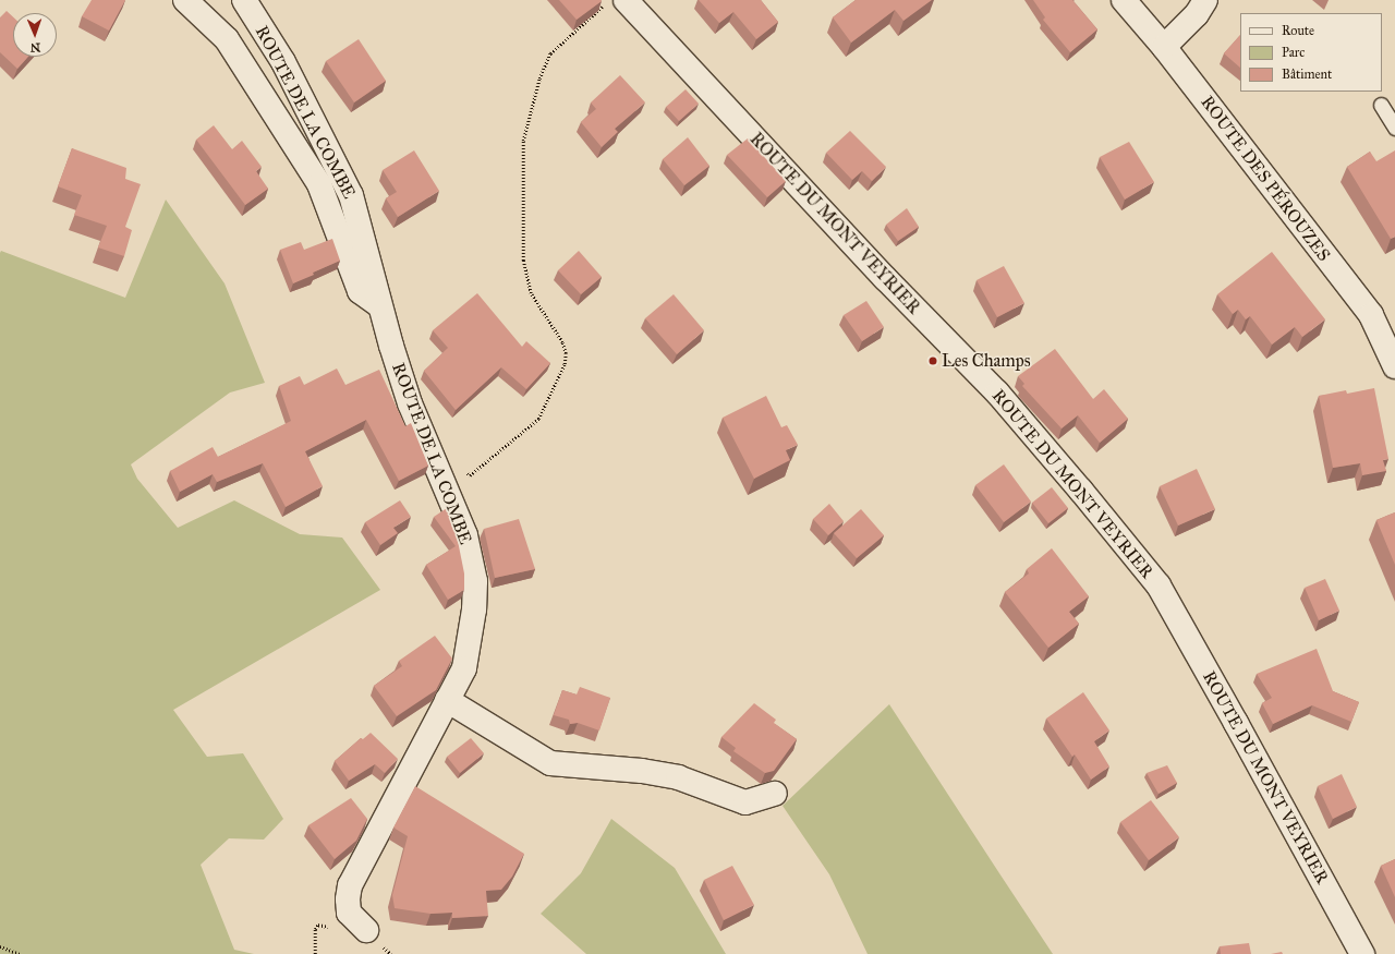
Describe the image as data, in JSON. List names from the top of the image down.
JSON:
{
  "streets": {
    "street": ["ROUTE DE LA COMBE", "ROUTE DES PÉROUZES", "ROUTE DU MONT VEYRIER"]
  },
  "places": ["Les Champs"],
  "legend": ["Route", "Parc", "Bâtiment"],
  "north": "bottom"
}
